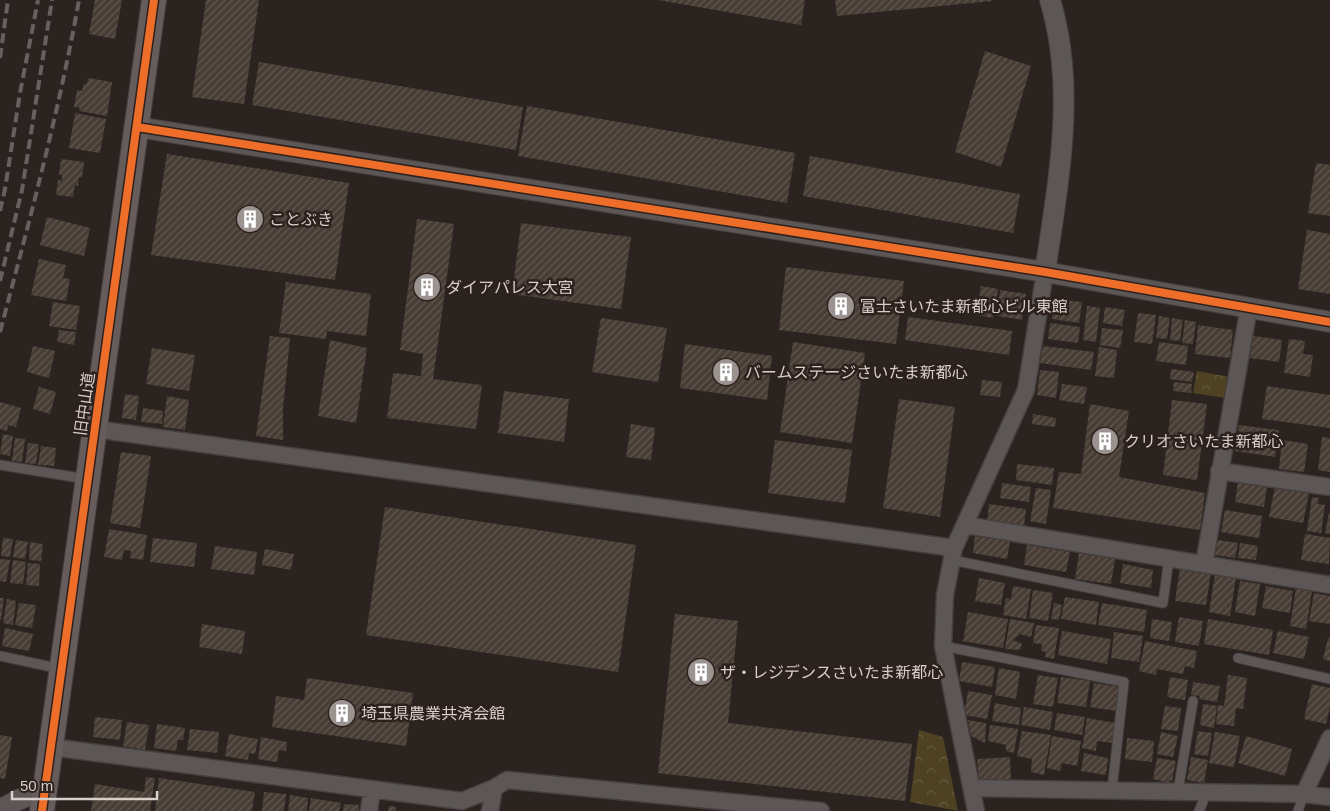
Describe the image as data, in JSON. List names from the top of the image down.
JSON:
{
  "streets": {
    "main road": ["旧中山道"]
  },
  "places": {
    "building": [
      "ことぶき",
      "ダイアパレス大宮",
      "富士さいたま新都心ビル東館",
      "バームステージさいたま新都心",
      "クリオさいたま新都心",
      "ザ・レジデンスさいたま新都心",
      "埼玉県農業共済会館"
    ]
  },
  "scale_bar": "50 m"
}
